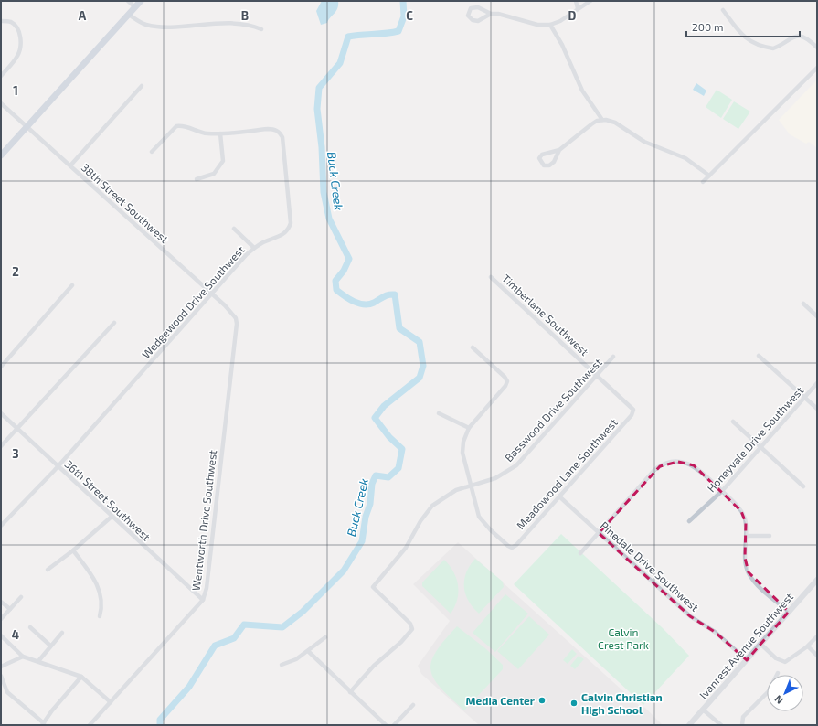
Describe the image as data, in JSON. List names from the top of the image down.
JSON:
{
  "streets": {
    "street": [
      "38th Street Southwest",
      "Wedgewood Drive Southwest",
      "Timberlane Southwest",
      "Basswood Drive Southwest",
      "Honeyvale Drive Southwest",
      "Meadowood Lane Southwest",
      "36th Street Southwest",
      "Wentworth Drive Southwest",
      "Pinedale Drive Southwest",
      "Ivanrest Avenue Southwest"
    ]
  },
  "crossings": [
    ["38th Street Southwest", "Wedgewood Drive Southwest"],
    ["38th Street Southwest", "Wentworth Drive Southwest"],
    ["Wedgewood Drive Southwest", "36th Street Southwest"],
    ["Timberlane Southwest", "Basswood Drive Southwest"],
    ["Timberlane Southwest", "Meadowood Lane Southwest"],
    ["Basswood Drive Southwest", "Meadowood Lane Southwest"],
    ["Meadowood Lane Southwest", "Pinedale Drive Southwest"],
    ["36th Street Southwest", "Wentworth Drive Southwest"],
    ["Pinedale Drive Southwest", "Ivanrest Avenue Southwest"]
  ],
  "water": ["Buck Creek"],
  "parks": ["Calvin Crest Park"],
  "places": ["Media Center", "Calvin Christian High School"],
  "scale_bar": "200 m",
  "north": "bottom left",
  "grid": {
    "columns": [
      "A",
      "B",
      "C",
      "D"
    ],
    "rows": [
      "1",
      "2",
      "3",
      "4"
    ]
  }
}
